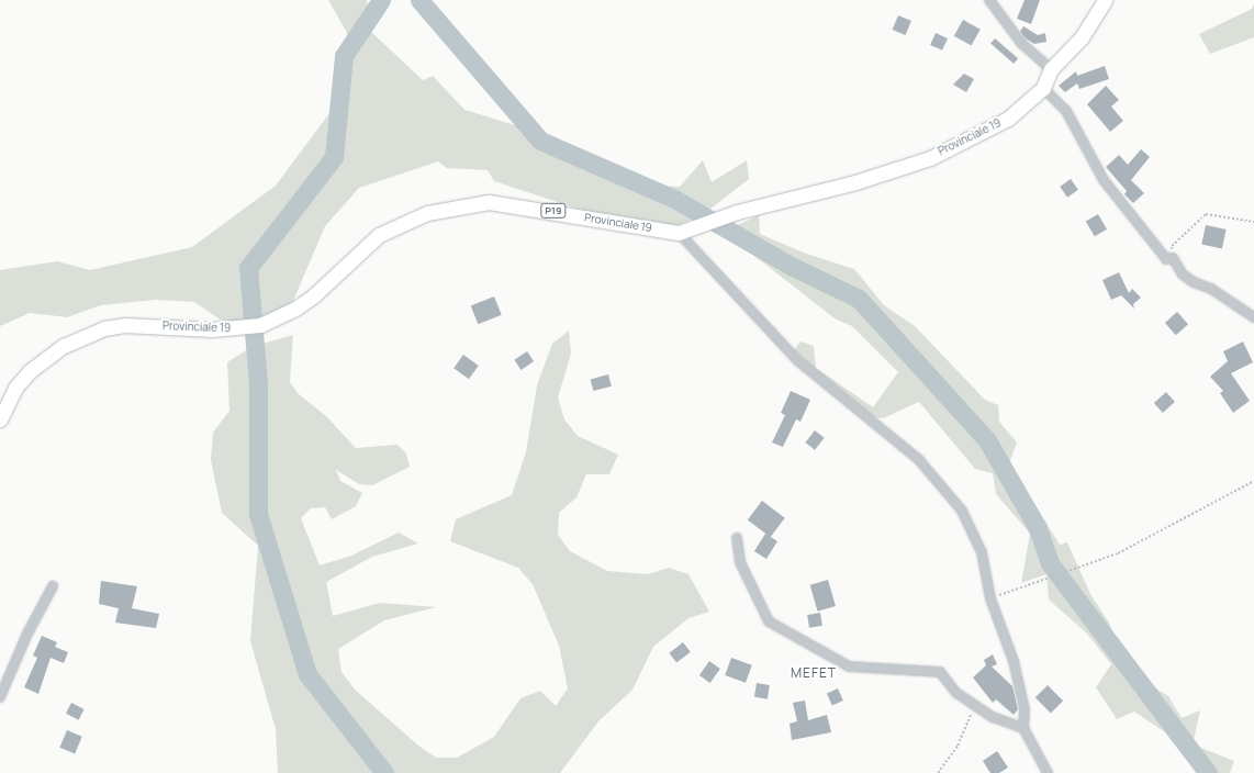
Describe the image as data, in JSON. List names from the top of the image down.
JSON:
{
  "streets": {
    "main road": ["Provinciale 19", "P19"]
  },
  "districts": ["MEFET"]
}
